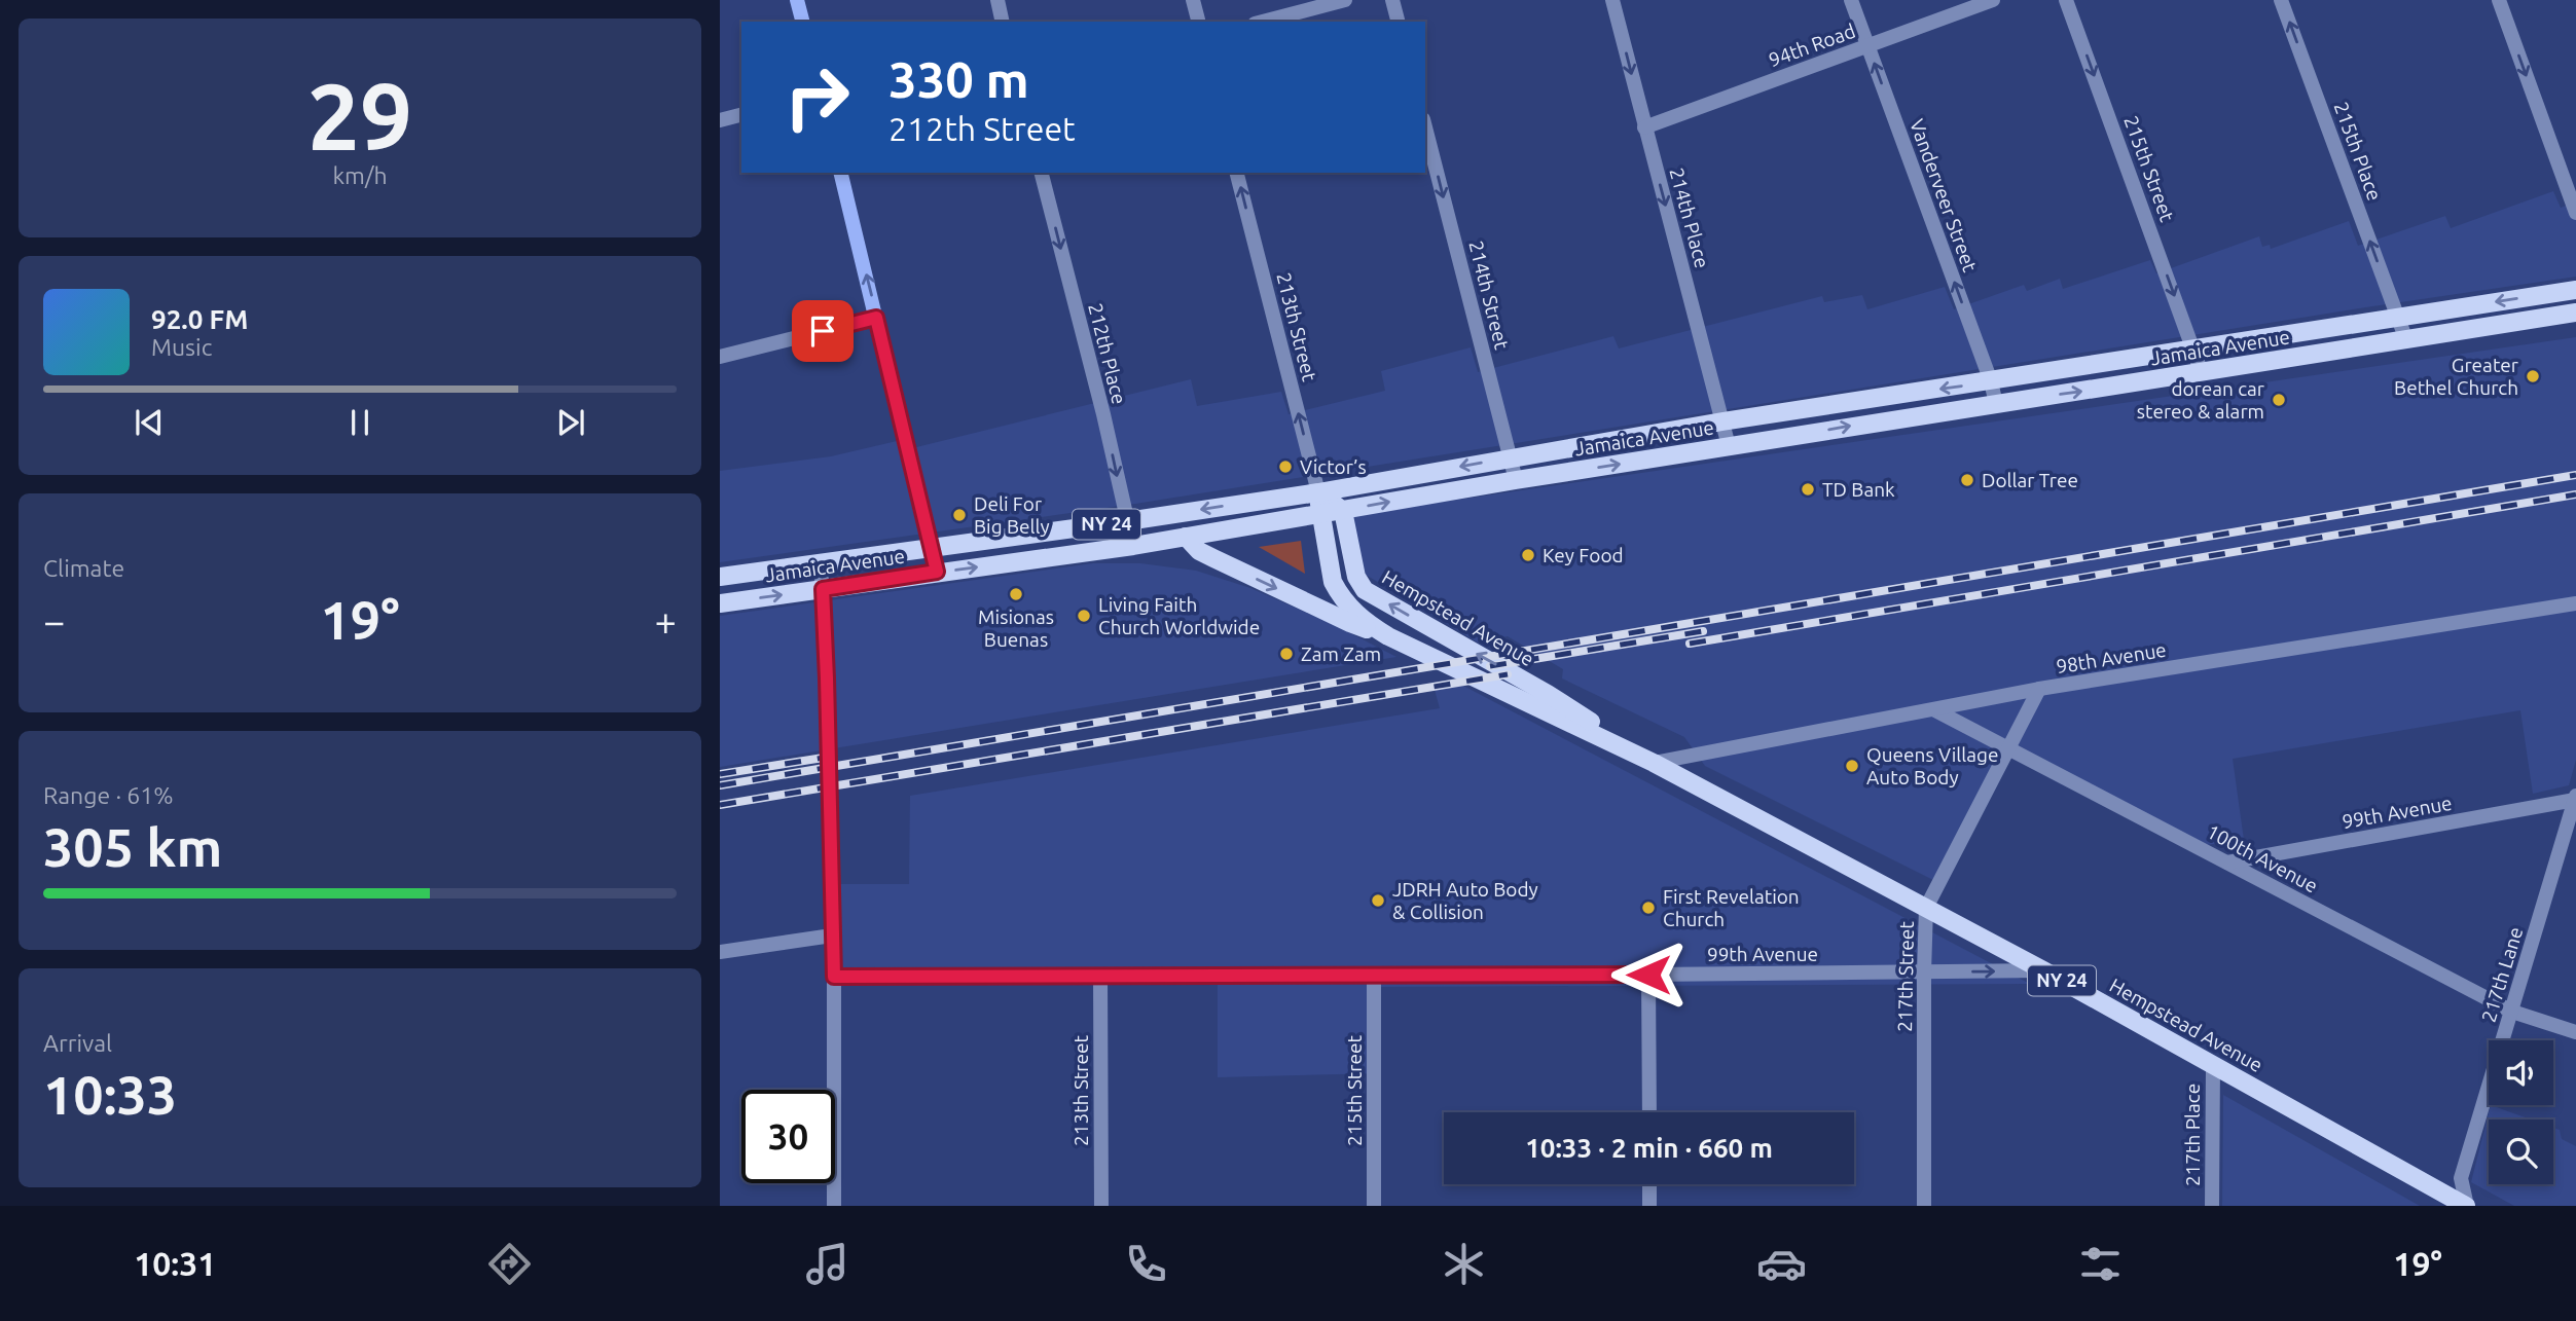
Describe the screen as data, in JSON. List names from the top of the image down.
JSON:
{
  "streets": {
    "main road": ["Jamaica Avenue", "NY 24", "Hempstead Avenue"],
    "street": [
      "94th Road",
      "215th Place",
      "215th Street",
      "Vanderveer Street",
      "214th Place",
      "214th Street",
      "213th Street",
      "212th Place",
      "98th Avenue",
      "99th Avenue",
      "100th Avenue",
      "217th Lane",
      "217th Street",
      "217th Place"
    ]
  },
  "crossings": [
    ["94th Road", "Vanderveer Street"],
    ["94th Road", "214th Place"],
    ["215th Place", "Jamaica Avenue"],
    ["215th Street", "Jamaica Avenue"],
    ["215th Street", "99th Avenue"],
    ["Vanderveer Street", "Jamaica Avenue"],
    ["214th Place", "Jamaica Avenue"],
    ["214th Street", "Jamaica Avenue"],
    ["213th Street", "Jamaica Avenue"],
    ["213th Street", "Hempstead Avenue"],
    ["213th Street", "99th Avenue"],
    ["Jamaica Avenue", "212th Place"],
    ["Jamaica Avenue", "NY 24"],
    ["Jamaica Avenue", "Hempstead Avenue"],
    ["NY 24", "Hempstead Avenue"],
    ["Hempstead Avenue", "98th Avenue"],
    ["Hempstead Avenue", "99th Avenue"],
    ["Hempstead Avenue", "217th Lane"],
    ["Hempstead Avenue", "217th Street"],
    ["Hempstead Avenue", "217th Place"],
    ["98th Avenue", "100th Avenue"],
    ["98th Avenue", "217th Street"],
    ["99th Avenue", "100th Avenue"],
    ["99th Avenue", "217th Lane"],
    ["99th Avenue", "217th Street"],
    ["100th Avenue", "217th Lane"],
    ["100th Avenue", "217th Street"]
  ],
  "one_way": [
    "215th Place",
    "215th Street",
    "Vanderveer Street",
    "214th Place",
    "214th Street",
    "213th Street",
    "212th Place"
  ],
  "places": [
    "Greater Bethel Church",
    "dorean car stereo & alarm",
    "Victor’s",
    "Dollar Tree",
    "TD Bank",
    "Deli For Big Belly",
    "Key Food",
    "Misionas Buenas",
    "Living Faith Church Worldwide",
    "Zam Zam",
    "Queens Village Auto Body",
    "JDRH Auto Body & Collision",
    "First Revelation Church"
  ],
  "page": {
    "tile": [
      ["29", "km/h"],
      "Climate",
      ["Range · 61%", "305 km"],
      ["Arrival", "10:33"]
    ],
    "turn": ["330 m", "212th Street"],
    "song": ["92.0 FM", "Music"],
    "heat": ["−", "19°", "+"],
    "limit": "30",
    "trip": "10:33 · 2 min · 660 m",
    "tabs": ["10:31", "19°"]
  }
}
